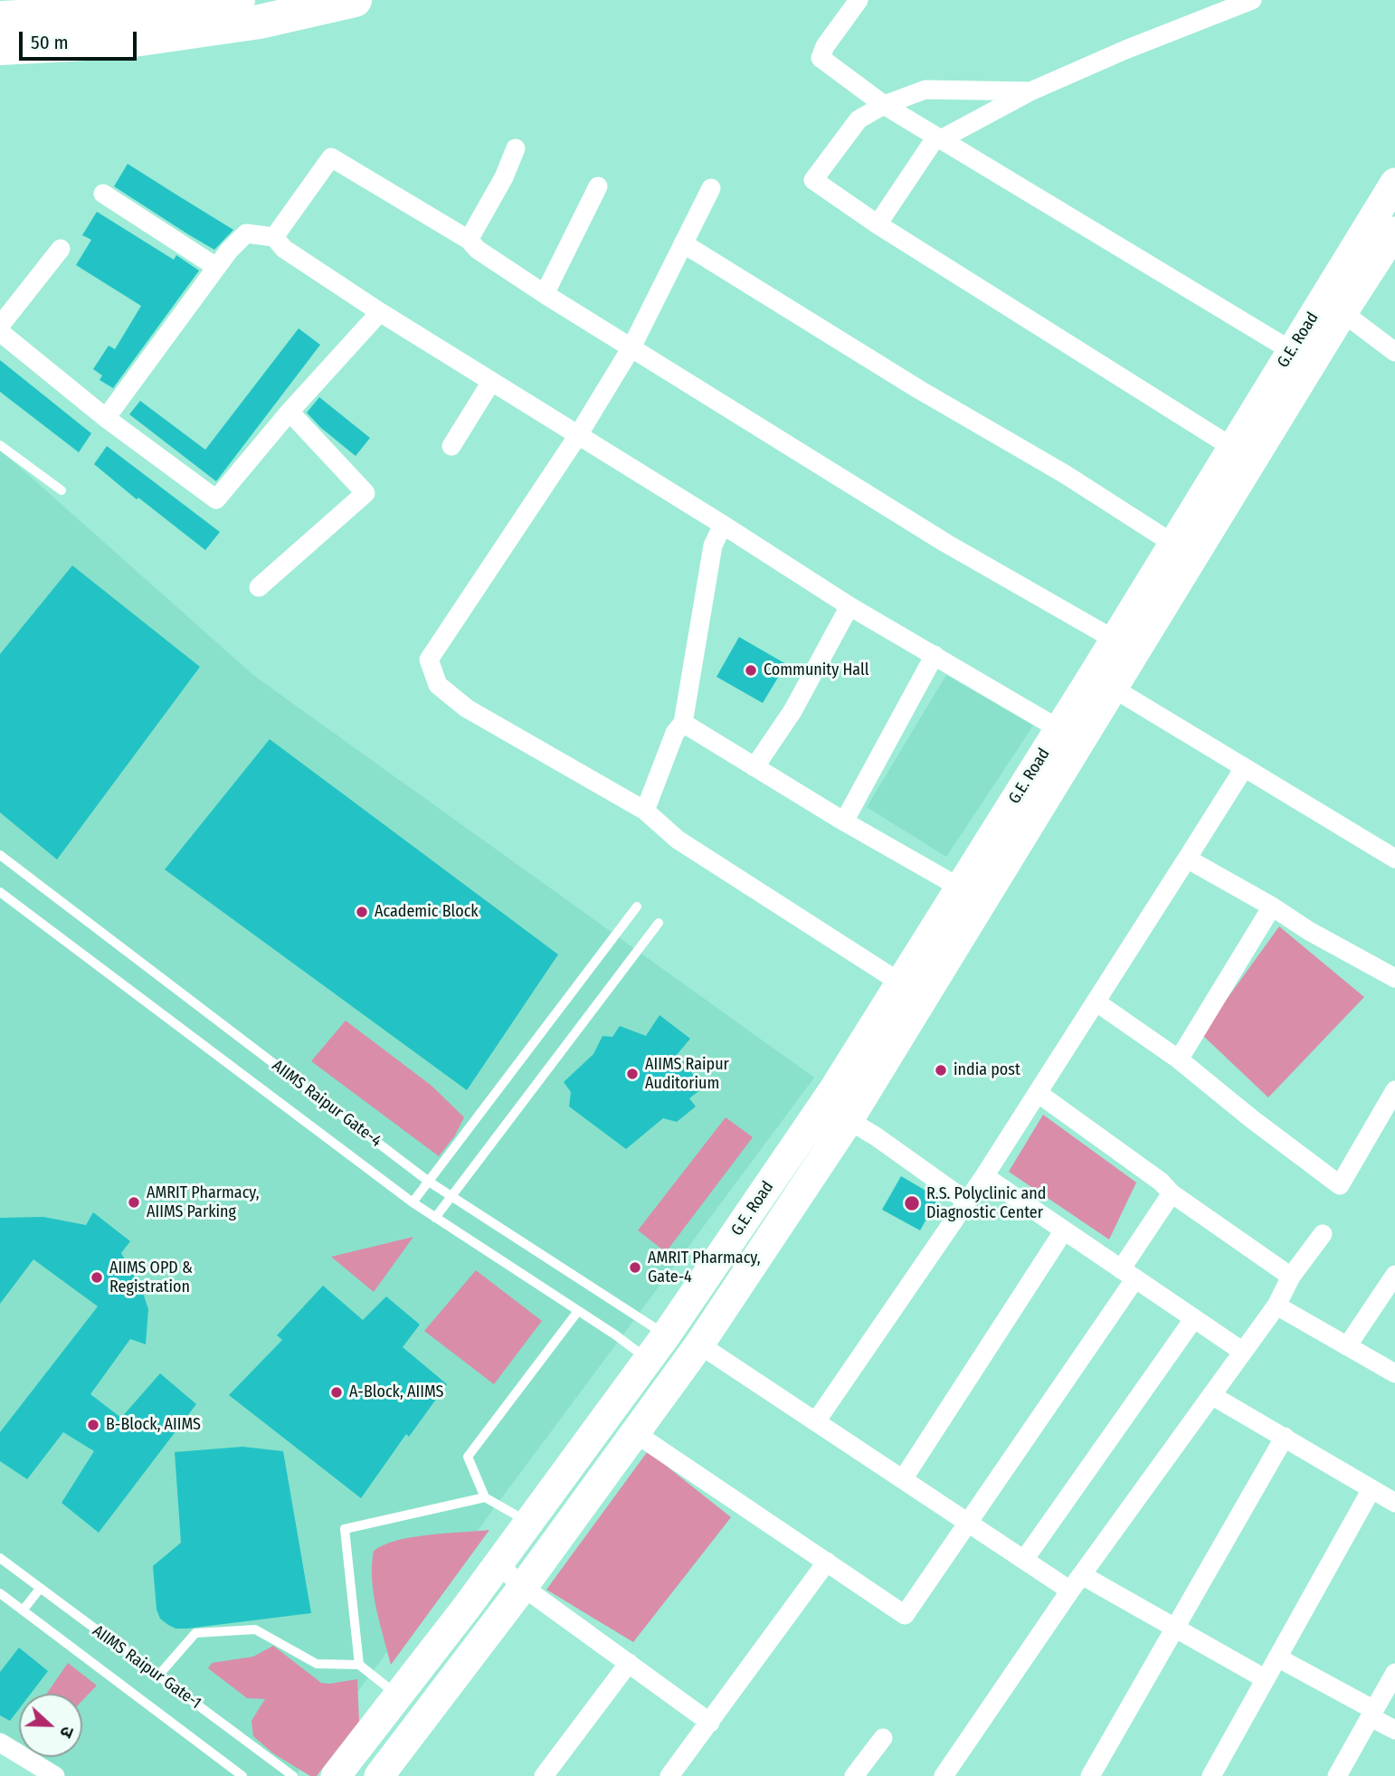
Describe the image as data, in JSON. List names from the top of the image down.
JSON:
{
  "streets": {
    "main road": ["G.E. Road"],
    "lane": ["AIIMS Raipur Gate-4", "AIIMS Raipur Gate-1"]
  },
  "crossings": [
    ["G.E. Road", "AIIMS Raipur Gate-4"]
  ],
  "places": [
    "Community Hall",
    "Academic Block",
    "india post",
    "AIIMS Raipur Auditorium",
    "AMRIT Pharmacy, AIIMS Parking",
    "R.S. Polyclinic and Diagnostic Center",
    "AMRIT Pharmacy, Gate-4",
    "AIIMS OPD & Registration",
    "A-Block, AIIMS",
    "B-Block, AIIMS"
  ],
  "scale_bar": "50 m",
  "north": "right"
}
